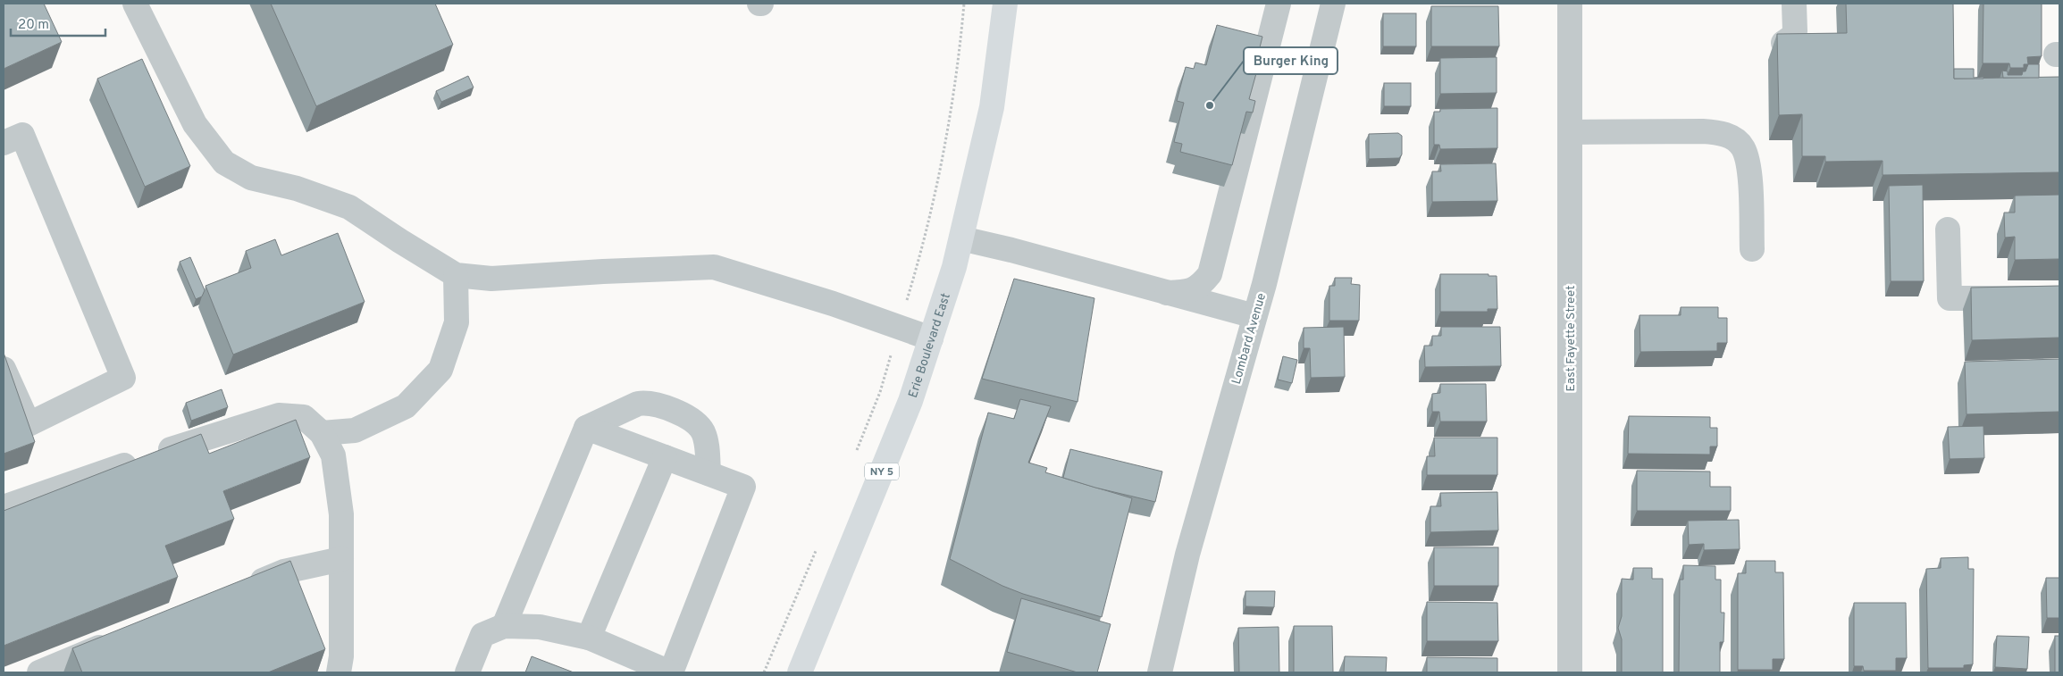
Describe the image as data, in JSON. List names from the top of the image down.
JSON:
{
  "streets": {
    "main road": ["Erie Boulevard East", "NY 5"],
    "street": ["Lombard Avenue", "East Fayette Street"]
  },
  "places": ["Burger King"],
  "scale_bar": "20 m"
}
